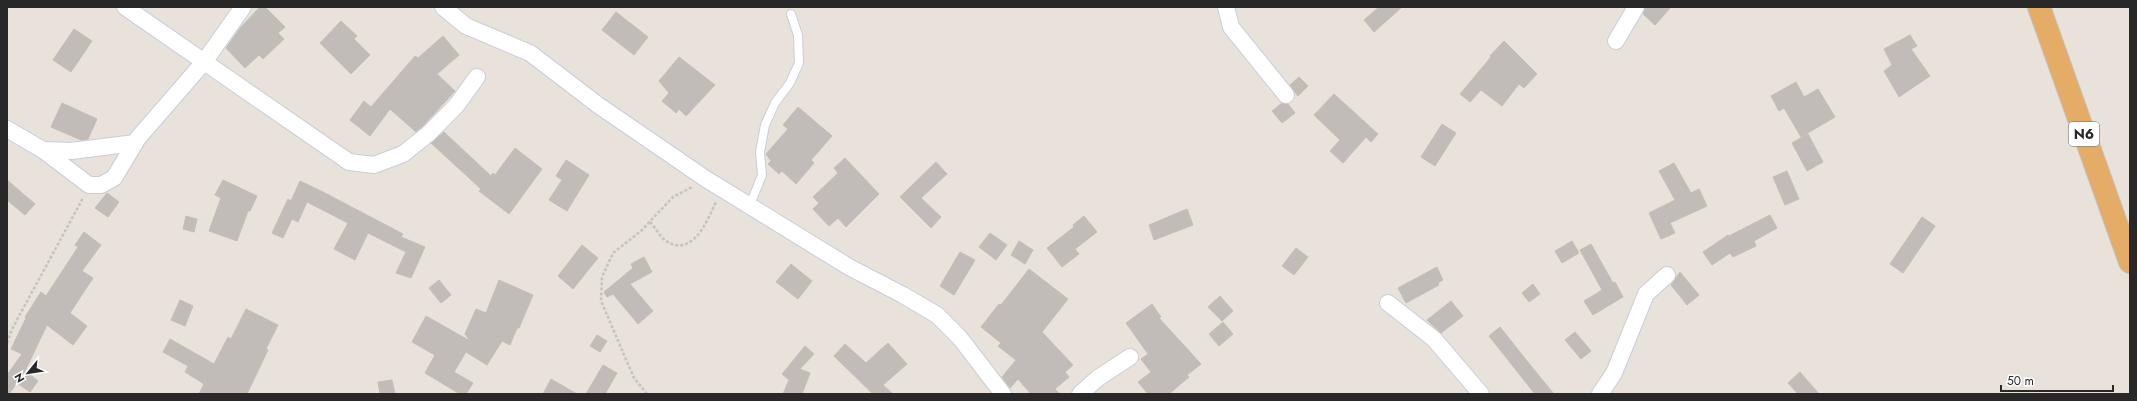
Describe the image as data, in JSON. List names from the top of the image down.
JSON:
{
  "streets": {
    "highway": ["N6"]
  },
  "scale_bar": "50 m",
  "north": "bottom left"
}
